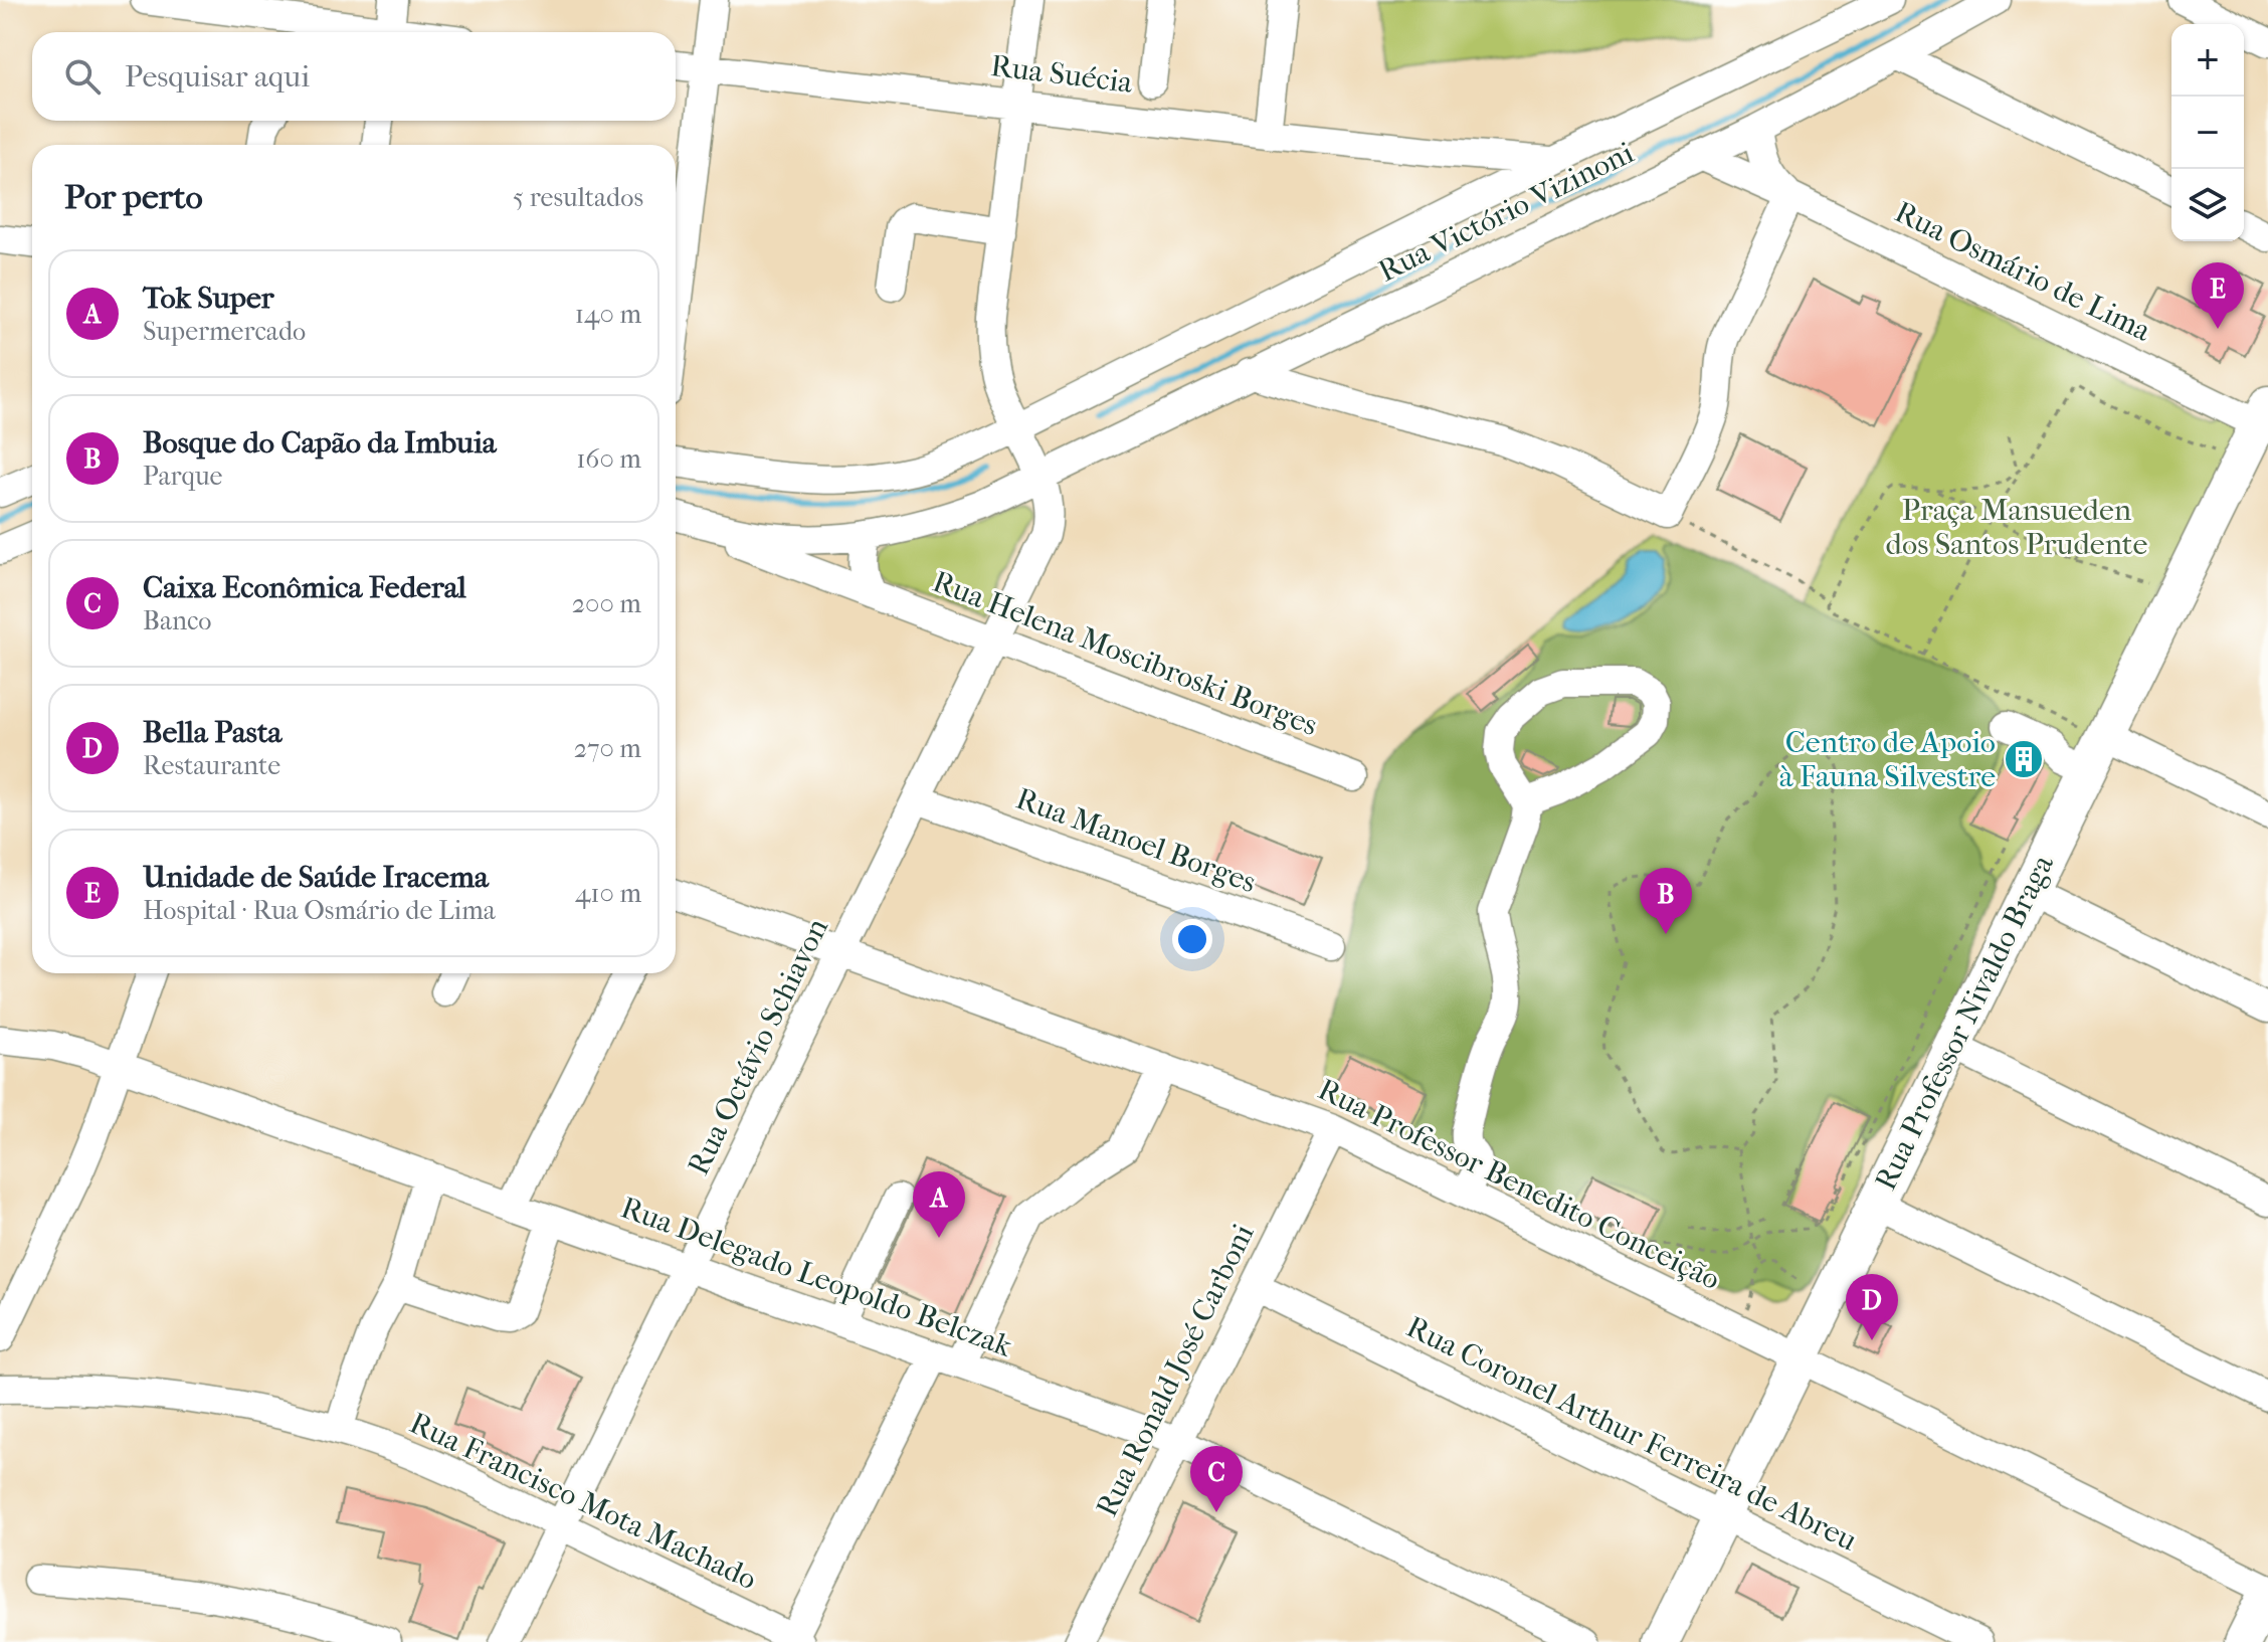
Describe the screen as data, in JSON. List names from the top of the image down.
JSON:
{
  "streets": {
    "main road": ["Rua Professor Nivaldo Braga"],
    "street": [
      "Rua Suécia",
      "Rua Victório Vizinoni",
      "Rua Osmário de Lima",
      "Rua Helena Moscibroski Borges",
      "Rua Manoel Borges",
      "Rua Octávio Schiavon",
      "Rua Professor Benedito Conceição",
      "Rua Delegado Leopoldo Belczak",
      "Rua Ronald José Carboni",
      "Rua Coronel Arthur Ferreira de Abreu",
      "Rua Francisco Mota Machado"
    ]
  },
  "crossings": [
    ["Rua Suécia", "Rua Victório Vizinoni"],
    ["Rua Suécia", "Rua Octávio Schiavon"],
    ["Rua Victório Vizinoni", "Rua Osmário de Lima"],
    ["Rua Victório Vizinoni", "Rua Octávio Schiavon"],
    ["Rua Osmário de Lima", "Rua Professor Nivaldo Braga"],
    ["Rua Helena Moscibroski Borges", "Rua Octávio Schiavon"],
    ["Rua Manoel Borges", "Rua Octávio Schiavon"],
    ["Rua Professor Nivaldo Braga", "Rua Professor Benedito Conceição"],
    ["Rua Professor Nivaldo Braga", "Rua Coronel Arthur Ferreira de Abreu"],
    ["Rua Octávio Schiavon", "Rua Professor Benedito Conceição"],
    ["Rua Octávio Schiavon", "Rua Delegado Leopoldo Belczak"],
    ["Rua Octávio Schiavon", "Rua Francisco Mota Machado"],
    ["Rua Professor Benedito Conceição", "Rua Ronald José Carboni"],
    ["Rua Delegado Leopoldo Belczak", "Rua Ronald José Carboni"],
    ["Rua Ronald José Carboni", "Rua Coronel Arthur Ferreira de Abreu"]
  ],
  "parks": ["Praça Mansueden dos Santos Prudente"],
  "places": {
    "building": ["Centro de Apoio à Fauna Silvestre"]
  },
  "page": {
    "map_buttons": ["+", "−"],
    "search": "Pesquisar aqui",
    "heading": ["Por perto", "5 resultados"],
    "list": [
      {
        "mark": "A",
        "name": "Tok Super",
        "note": "Supermercado",
        "value": "140 m"
      },
      {
        "mark": "B",
        "name": "Bosque do Capão da Imbuia",
        "note": "Parque",
        "value": "160 m"
      },
      {
        "mark": "C",
        "name": "Caixa Econômica Federal",
        "note": "Banco",
        "value": "200 m"
      },
      {
        "mark": "D",
        "name": "Bella Pasta",
        "note": "Restaurante",
        "value": "270 m"
      },
      {
        "mark": "E",
        "name": "Unidade de Saúde Iracema",
        "note": "Hospital · Rua Osmário de Lima",
        "value": "410 m"
      }
    ],
    "pins": [
      "E",
      "B",
      "A",
      "D",
      "C"
    ]
  }
}
